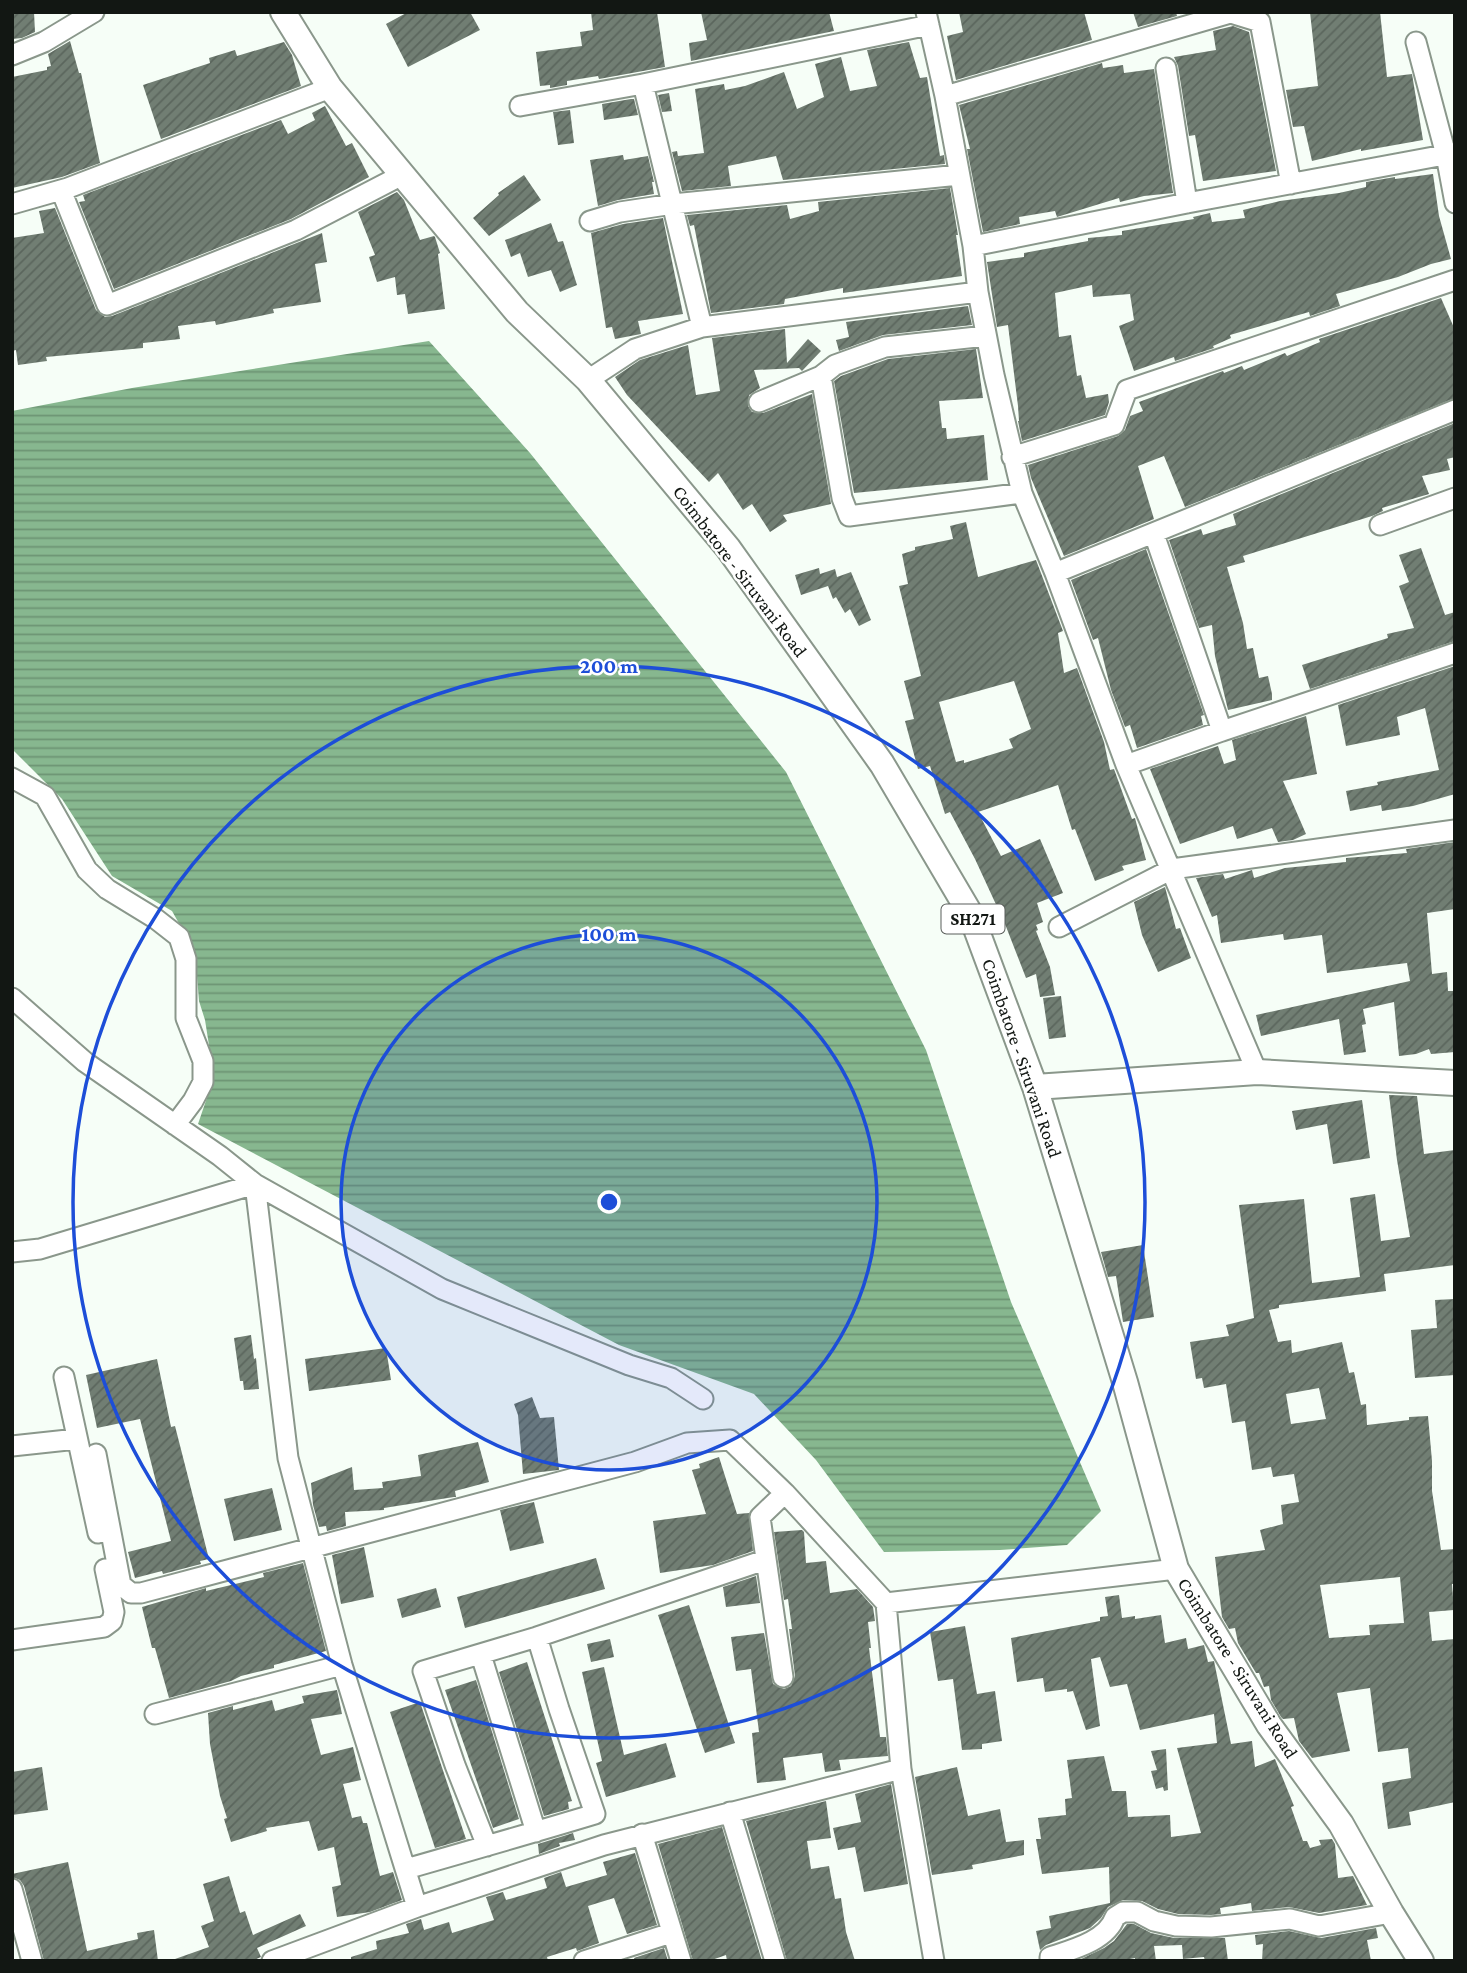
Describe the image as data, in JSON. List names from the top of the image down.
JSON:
{
  "streets": {
    "main road": ["Coimbatore - Siruvani Road", "SH271"]
  },
  "rings": ["200 m", "100 m"]
}
